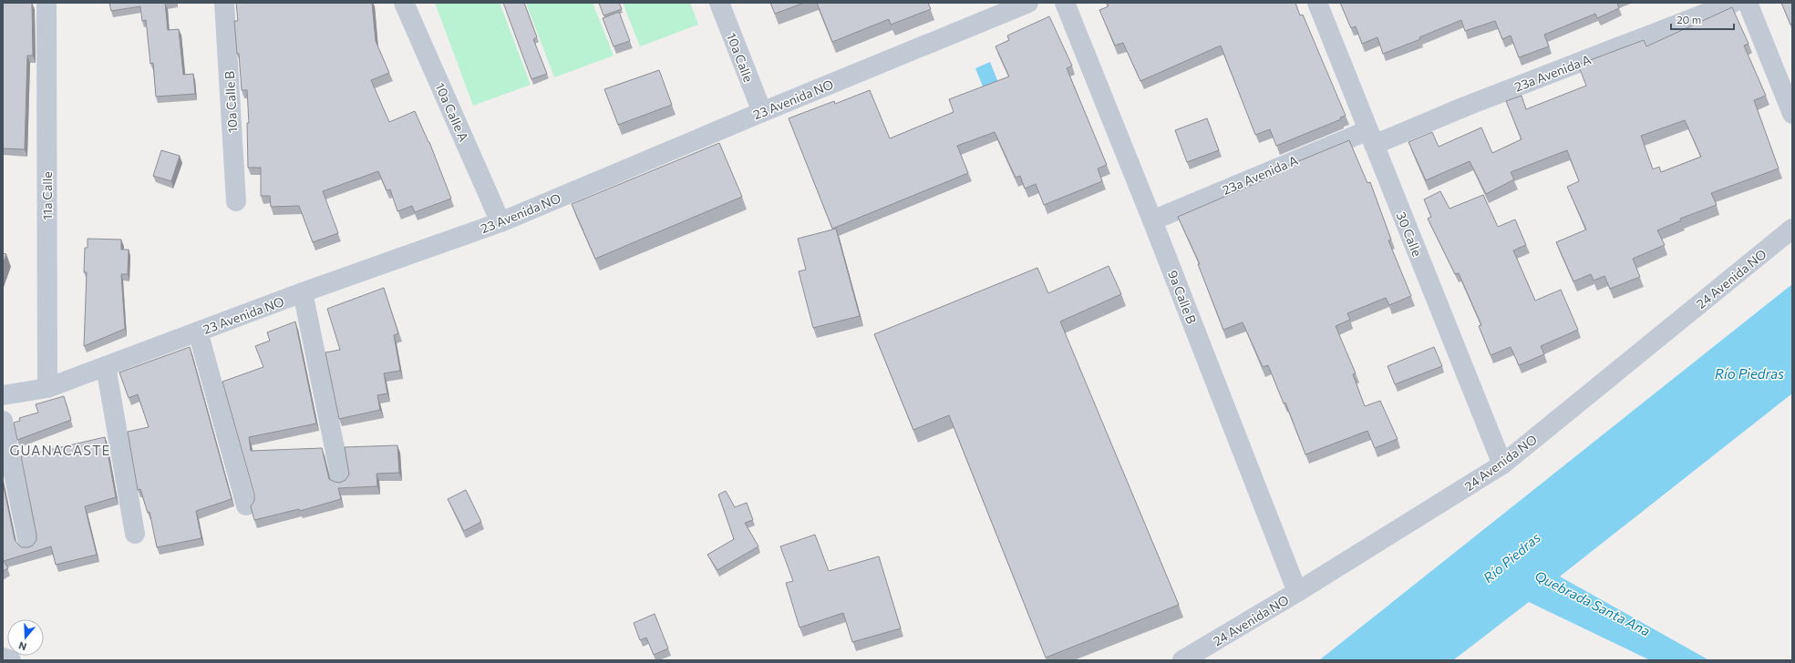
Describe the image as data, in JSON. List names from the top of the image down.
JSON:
{
  "streets": {
    "street": [
      "10a Calle",
      "23a Avenida A",
      "23 Avenida NO",
      "10a Calle B",
      "10a Calle A",
      "11a Calle",
      "30 Calle",
      "24 Avenida NO",
      "9a Calle B"
    ]
  },
  "crossings": [
    ["10a Calle", "23 Avenida NO"],
    ["23a Avenida A", "30 Calle"],
    ["23a Avenida A", "9a Calle B"],
    ["23 Avenida NO", "10a Calle A"],
    ["23 Avenida NO", "11a Calle"],
    ["30 Calle", "24 Avenida NO"],
    ["24 Avenida NO", "9a Calle B"]
  ],
  "districts": ["GUANACASTE"],
  "water": ["Río Piedras", "Quebrada Santa Ana"],
  "scale_bar": "20 m",
  "north": "bottom"
}
